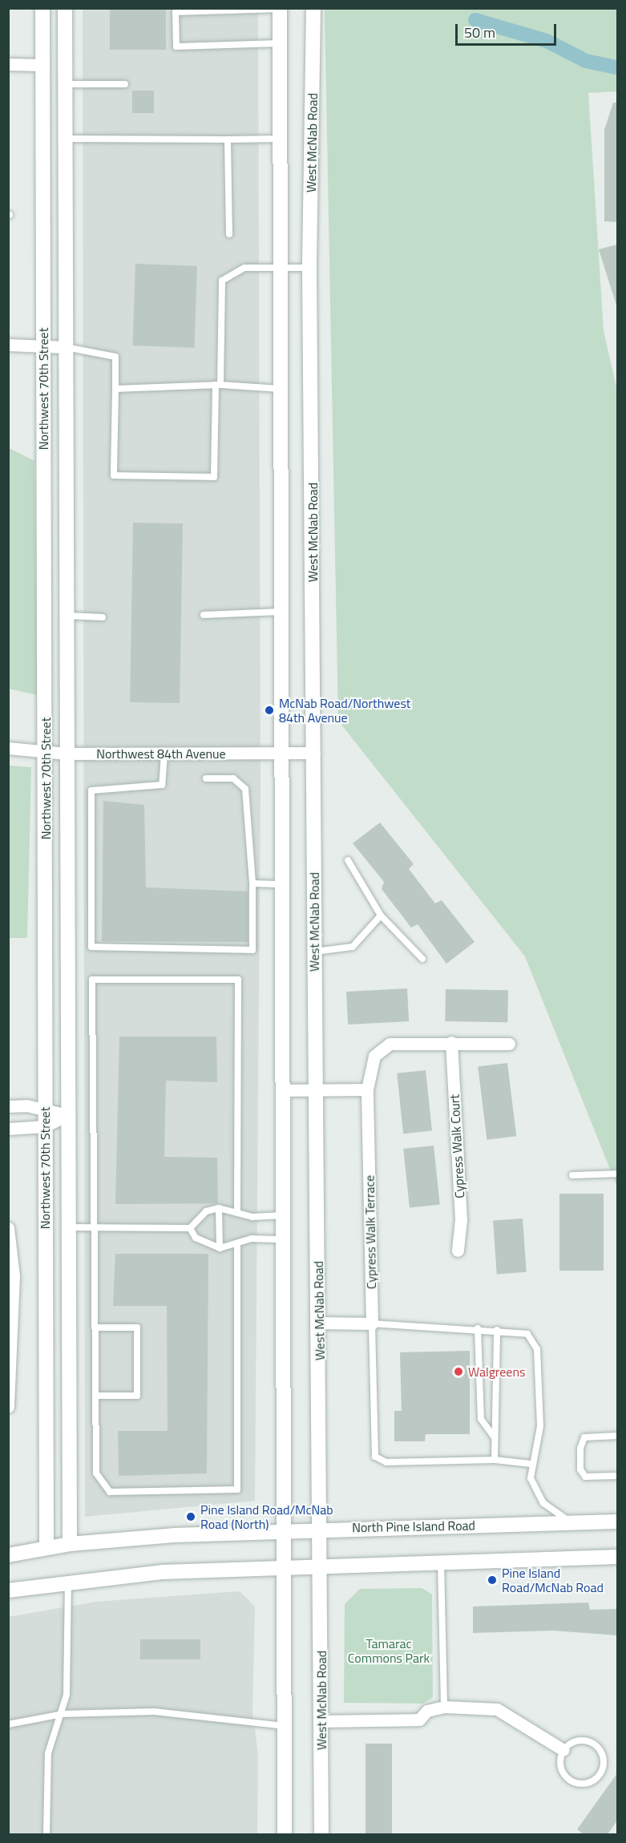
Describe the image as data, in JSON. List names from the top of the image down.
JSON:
{
  "streets": {
    "main road": ["West McNab Road", "Northwest 70th Street", "North Pine Island Road"],
    "street": ["Northwest 84th Avenue", "Cypress Walk Court", "Cypress Walk Terrace"]
  },
  "crossings": [
    ["West McNab Road", "Northwest 84th Avenue"],
    ["West McNab Road", "North Pine Island Road"],
    ["Northwest 70th Street", "Northwest 84th Avenue"],
    ["Northwest 70th Street", "North Pine Island Road"],
    ["Cypress Walk Court", "Cypress Walk Terrace"]
  ],
  "parks": ["Tamarac Commons Park"],
  "places": [
    "McNab Road/Northwest 84th Avenue",
    "Walgreens",
    "Pine Island Road/McNab Road (North)",
    "Pine Island Road/McNab Road"
  ],
  "scale_bar": "50 m"
}
